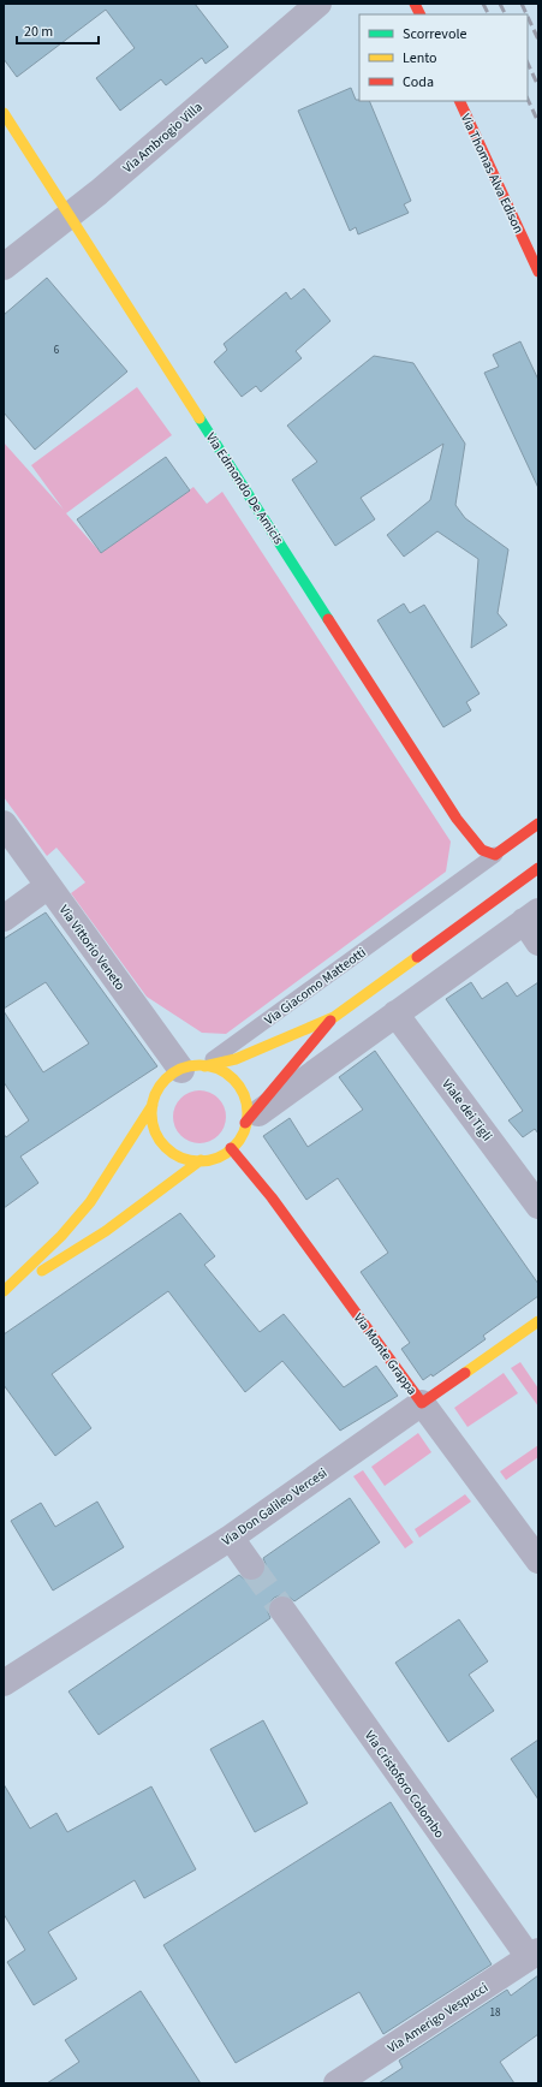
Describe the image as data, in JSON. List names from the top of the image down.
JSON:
{
  "streets": {
    "street": [
      "Via Ambrogio Villa",
      "Via Thomas Alva Edison",
      "Via Edmondo De Amicis",
      "Via Vittorio Veneto",
      "Via Giacomo Matteotti",
      "Viale dei Tigli",
      "Via Monte Grappa",
      "Via Don Galileo Vercesi",
      "Via Cristoforo Colombo",
      "Via Amerigo Vespucci"
    ]
  },
  "crossings": [
    ["Via Ambrogio Villa", "Via Edmondo De Amicis"],
    ["Via Edmondo De Amicis", "Via Giacomo Matteotti"],
    ["Via Vittorio Veneto", "Via Giacomo Matteotti"],
    ["Via Vittorio Veneto", "Via Monte Grappa"],
    ["Via Giacomo Matteotti", "Via Monte Grappa"],
    ["Via Monte Grappa", "Via Don Galileo Vercesi"],
    ["Via Cristoforo Colombo", "Via Amerigo Vespucci"]
  ],
  "house_numbers": ["6", "18"],
  "legend": ["Scorrevole", "Lento", "Coda"],
  "scale_bar": "20 m"
}
